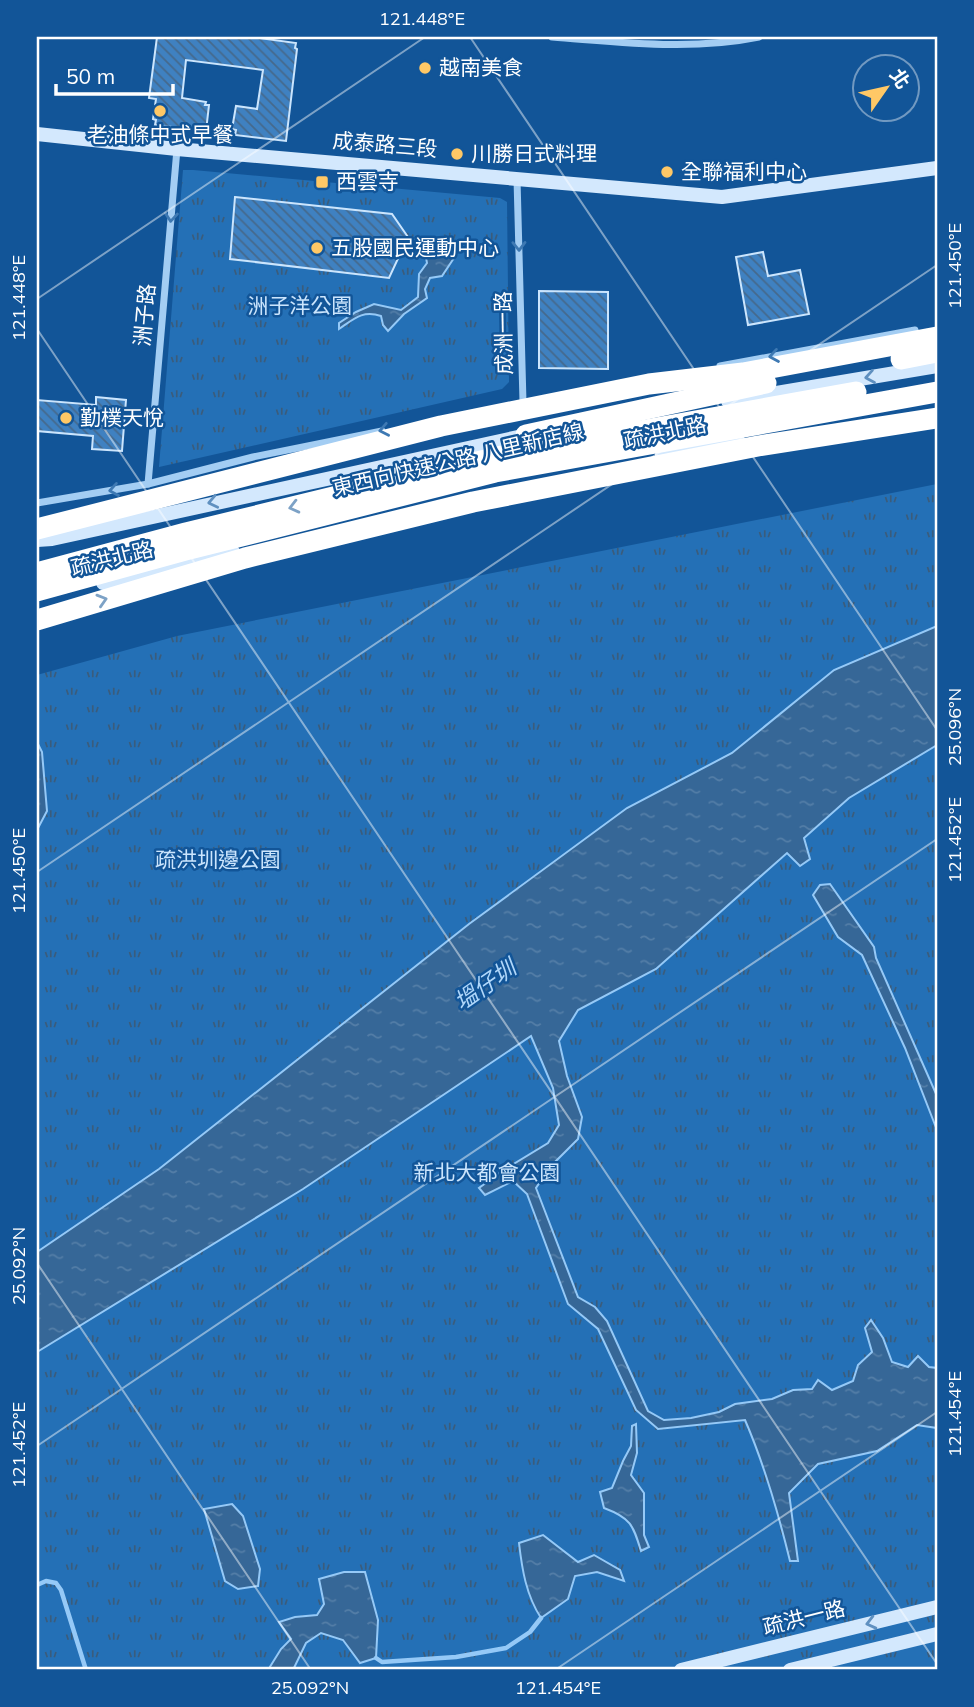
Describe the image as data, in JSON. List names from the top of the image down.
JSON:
{
  "streets": {
    "highway": ["東西向快速公路 八里新店線"],
    "street": [
      "成泰路三段",
      "洲子路",
      "成洲一路",
      "疏洪北路",
      "疏洪一路"
    ]
  },
  "crossings": [
    ["成泰路三段", "洲子路"],
    ["成泰路三段", "成洲一路"]
  ],
  "one_way": ["洲子路", "成洲一路"],
  "water": ["塭仔圳"],
  "parks": ["洲子洋公園", "疏洪圳邊公園", "新北大都會公園"],
  "places": {
    "other": [
      "越南美食",
      "老油條中式早餐",
      "川勝日式料理",
      "全聯福利中心",
      "五股國民運動中心",
      "勤樸天悅"
    ],
    "transit": ["西雲寺"]
  },
  "scale_bar": "50 m",
  "north": "top right",
  "coordinates": [
    "121.448°E",
    "121.450°E",
    "25.096°N",
    "121.452°E",
    "25.092°N",
    "121.454°E"
  ]
}
